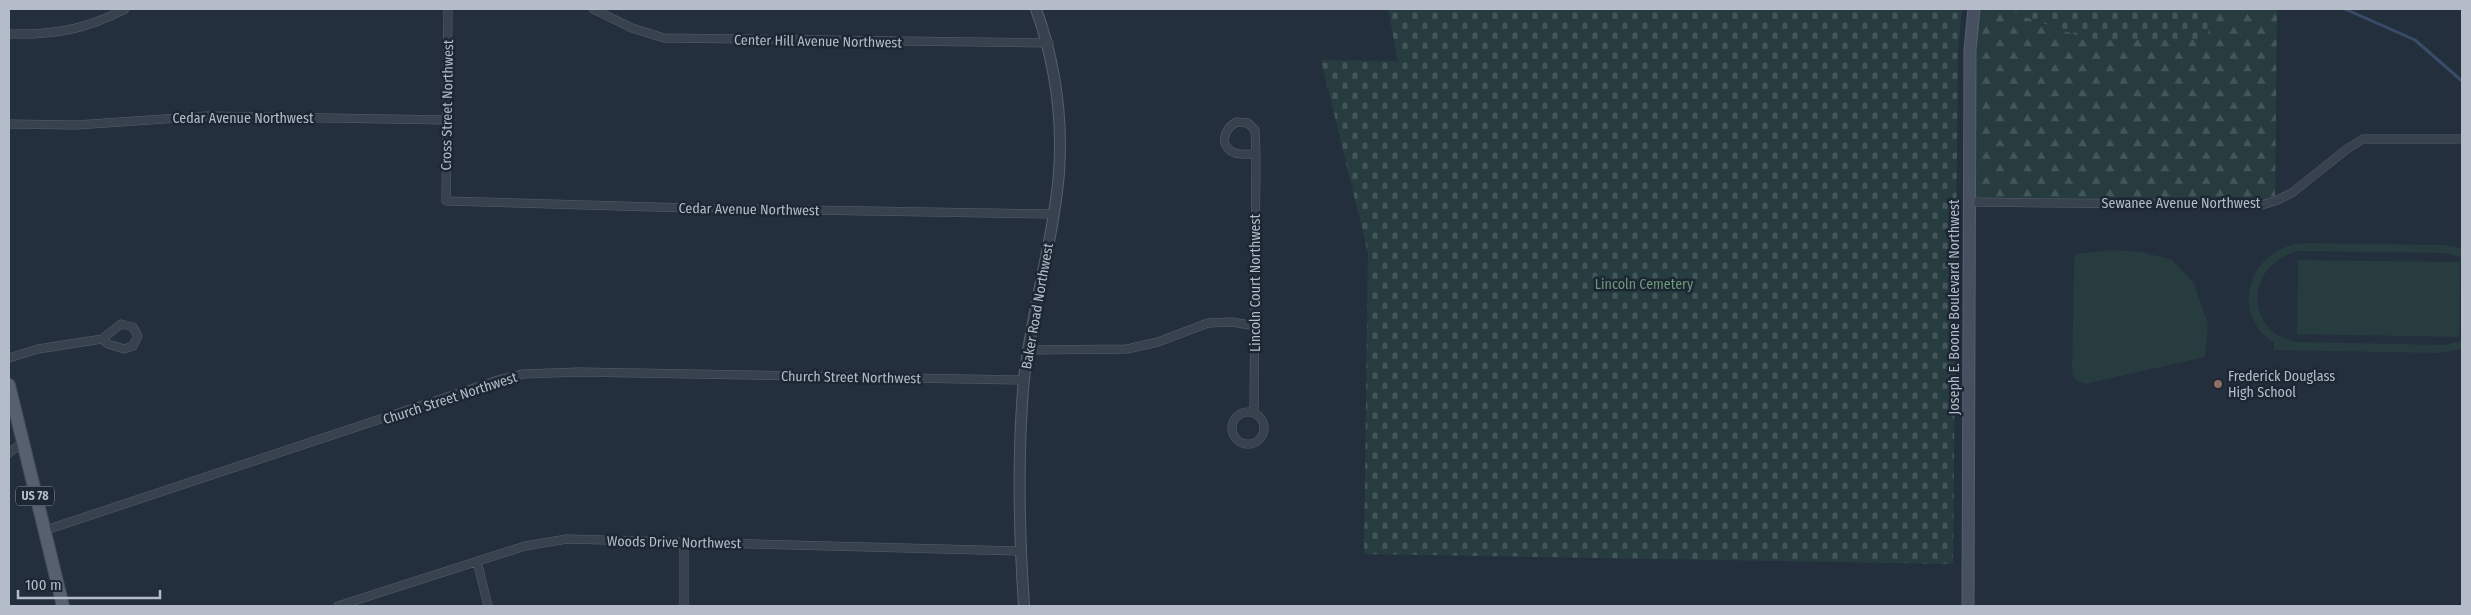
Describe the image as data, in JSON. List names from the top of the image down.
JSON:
{
  "streets": {
    "main road": ["Joseph E. Boone Boulevard Northwest", "US 78"],
    "street": [
      "Center Hill Avenue Northwest",
      "Cross Street Northwest",
      "Cedar Avenue Northwest",
      "Sewanee Avenue Northwest",
      "Lincoln Court Northwest",
      "Baker Road Northwest",
      "Church Street Northwest",
      "Woods Drive Northwest"
    ]
  },
  "crossings": [
    ["Center Hill Avenue Northwest", "Baker Road Northwest"],
    ["Cross Street Northwest", "Cedar Avenue Northwest"],
    ["Cedar Avenue Northwest", "Baker Road Northwest"],
    ["Sewanee Avenue Northwest", "Joseph E. Boone Boulevard Northwest"],
    ["Baker Road Northwest", "Church Street Northwest"],
    ["Baker Road Northwest", "Woods Drive Northwest"],
    ["Church Street Northwest", "US 78"]
  ],
  "parks": ["Lincoln Cemetery"],
  "places": ["Frederick Douglass High School"],
  "scale_bar": "100 m"
}
